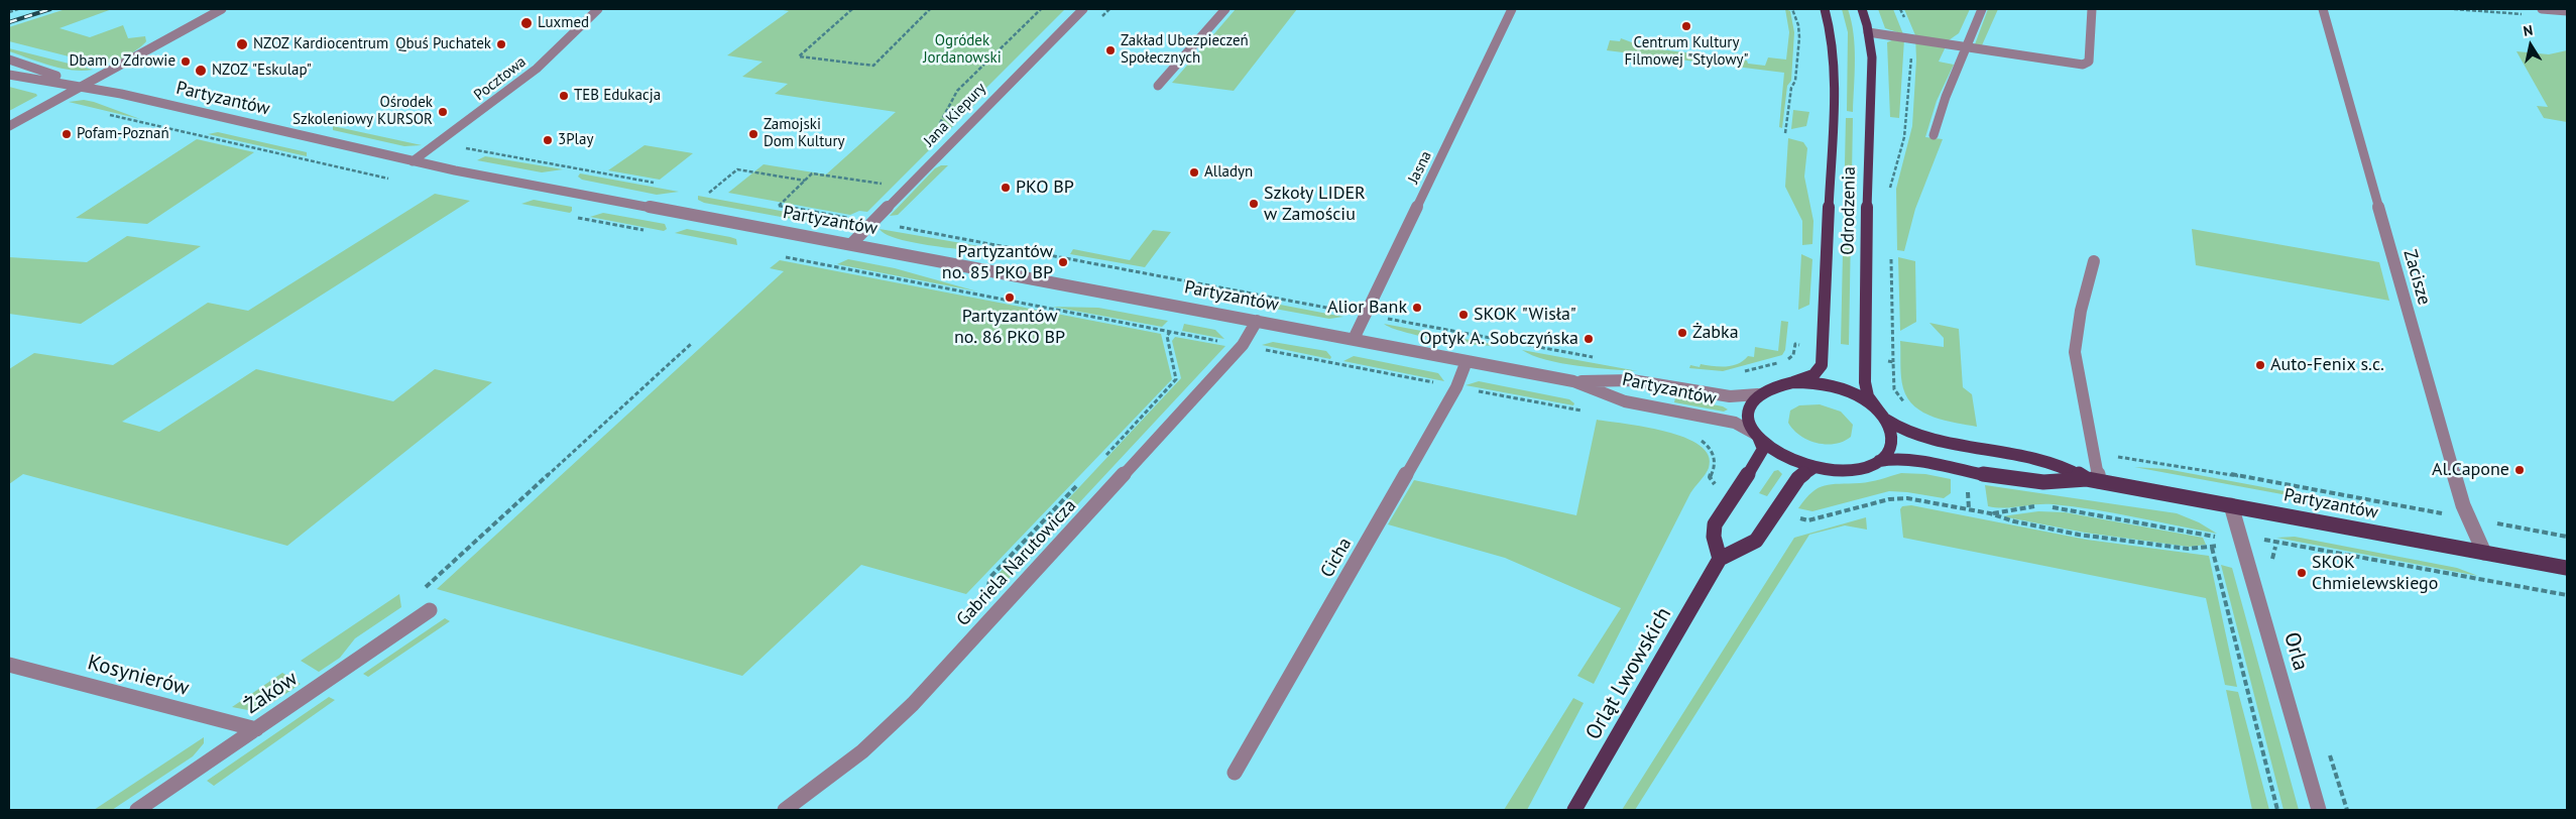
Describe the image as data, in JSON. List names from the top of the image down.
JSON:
{
  "streets": {
    "main road": ["Partyzantów", "Odrodzenia", "Orląt Lwowskich"],
    "street": [
      "Pocztowa",
      "Jana Kiepury",
      "Jasna",
      "Zacisze",
      "Cicha",
      "Gabriela Narutowicza",
      "Orla",
      "Kosynierów",
      "Żaków"
    ]
  },
  "crossings": [
    ["Pocztowa", "Partyzantów"],
    ["Partyzantów", "Jana Kiepury"],
    ["Partyzantów", "Jasna"],
    ["Partyzantów", "Odrodzenia"],
    ["Partyzantów", "Zacisze"],
    ["Partyzantów", "Cicha"],
    ["Partyzantów", "Gabriela Narutowicza"],
    ["Partyzantów", "Orla"],
    ["Kosynierów", "Żaków"]
  ],
  "parks": ["Ogródek Jordanowski"],
  "places": [
    "Luxmed",
    "Centrum Kultury Filmowej \"Stylowy\"",
    "NZOZ Kardiocentrum",
    "Qbuś Puchatek",
    "Zakład Ubezpieczeń Społecznych",
    "Dbam o Zdrowie",
    "NZOZ \"Eskulap\"",
    "TEB Edukacja",
    "Ośrodek Szkoleniowy KURSOR",
    "Pofam-Poznań",
    "Zamojski Dom Kultury",
    "3Play",
    "Alladyn",
    "PKO BP",
    "Szkoły LIDER w Zamościu",
    "Partyzantów no. 85 PKO BP",
    "Partyzantów no. 86 PKO BP",
    "Alior Bank",
    "SKOK \"Wisła\"",
    "Żabka",
    "Optyk A. Sobczyńska",
    "Auto-Fenix s.c.",
    "Al.Capone",
    "SKOK Chmielewskiego"
  ],
  "north": "top"
}
